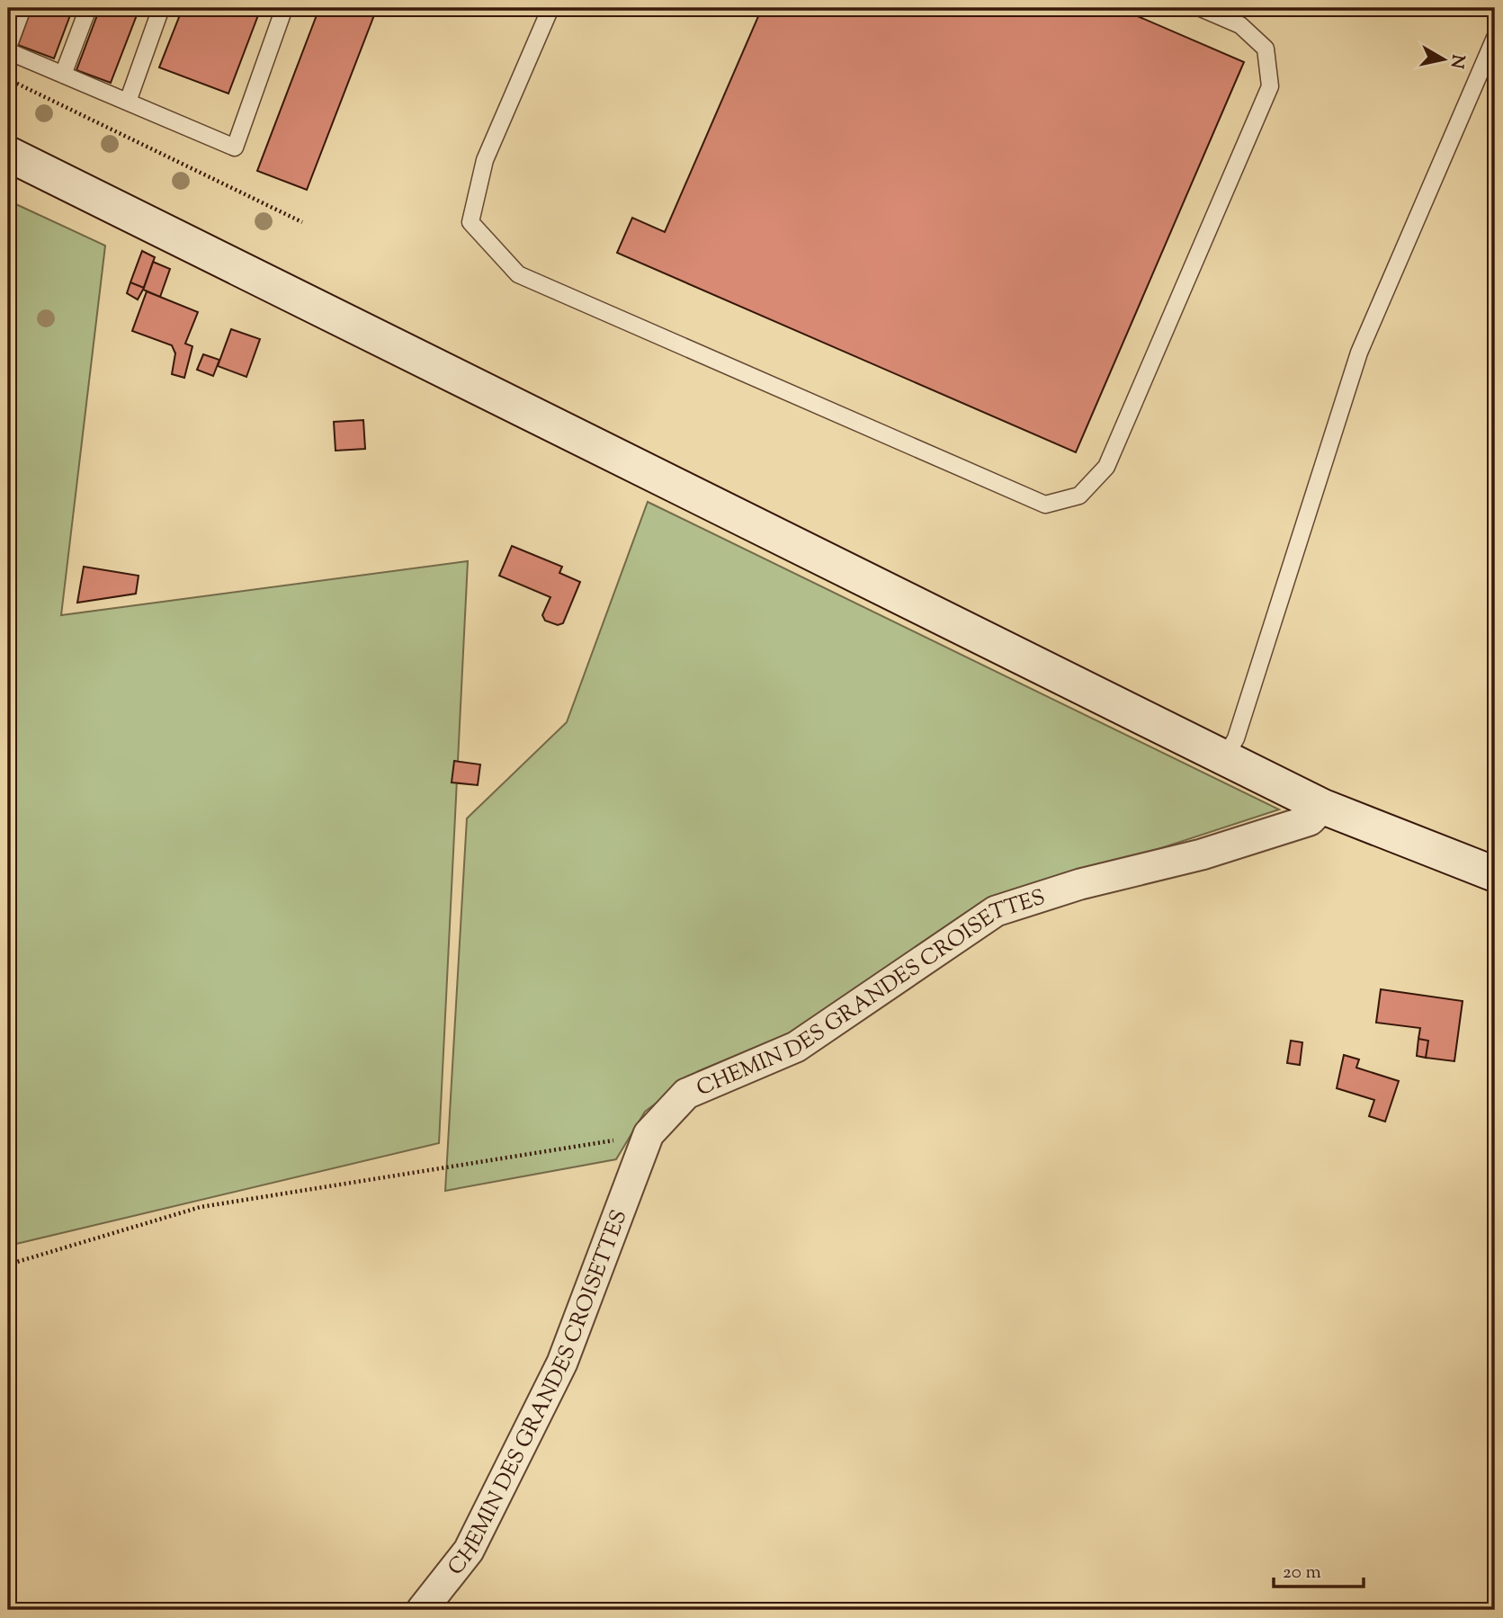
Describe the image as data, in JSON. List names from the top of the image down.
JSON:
{
  "streets": {
    "street": ["CHEMIN DES GRANDES CROISETTES"]
  },
  "scale_bar": "20 m",
  "north": "right"
}
